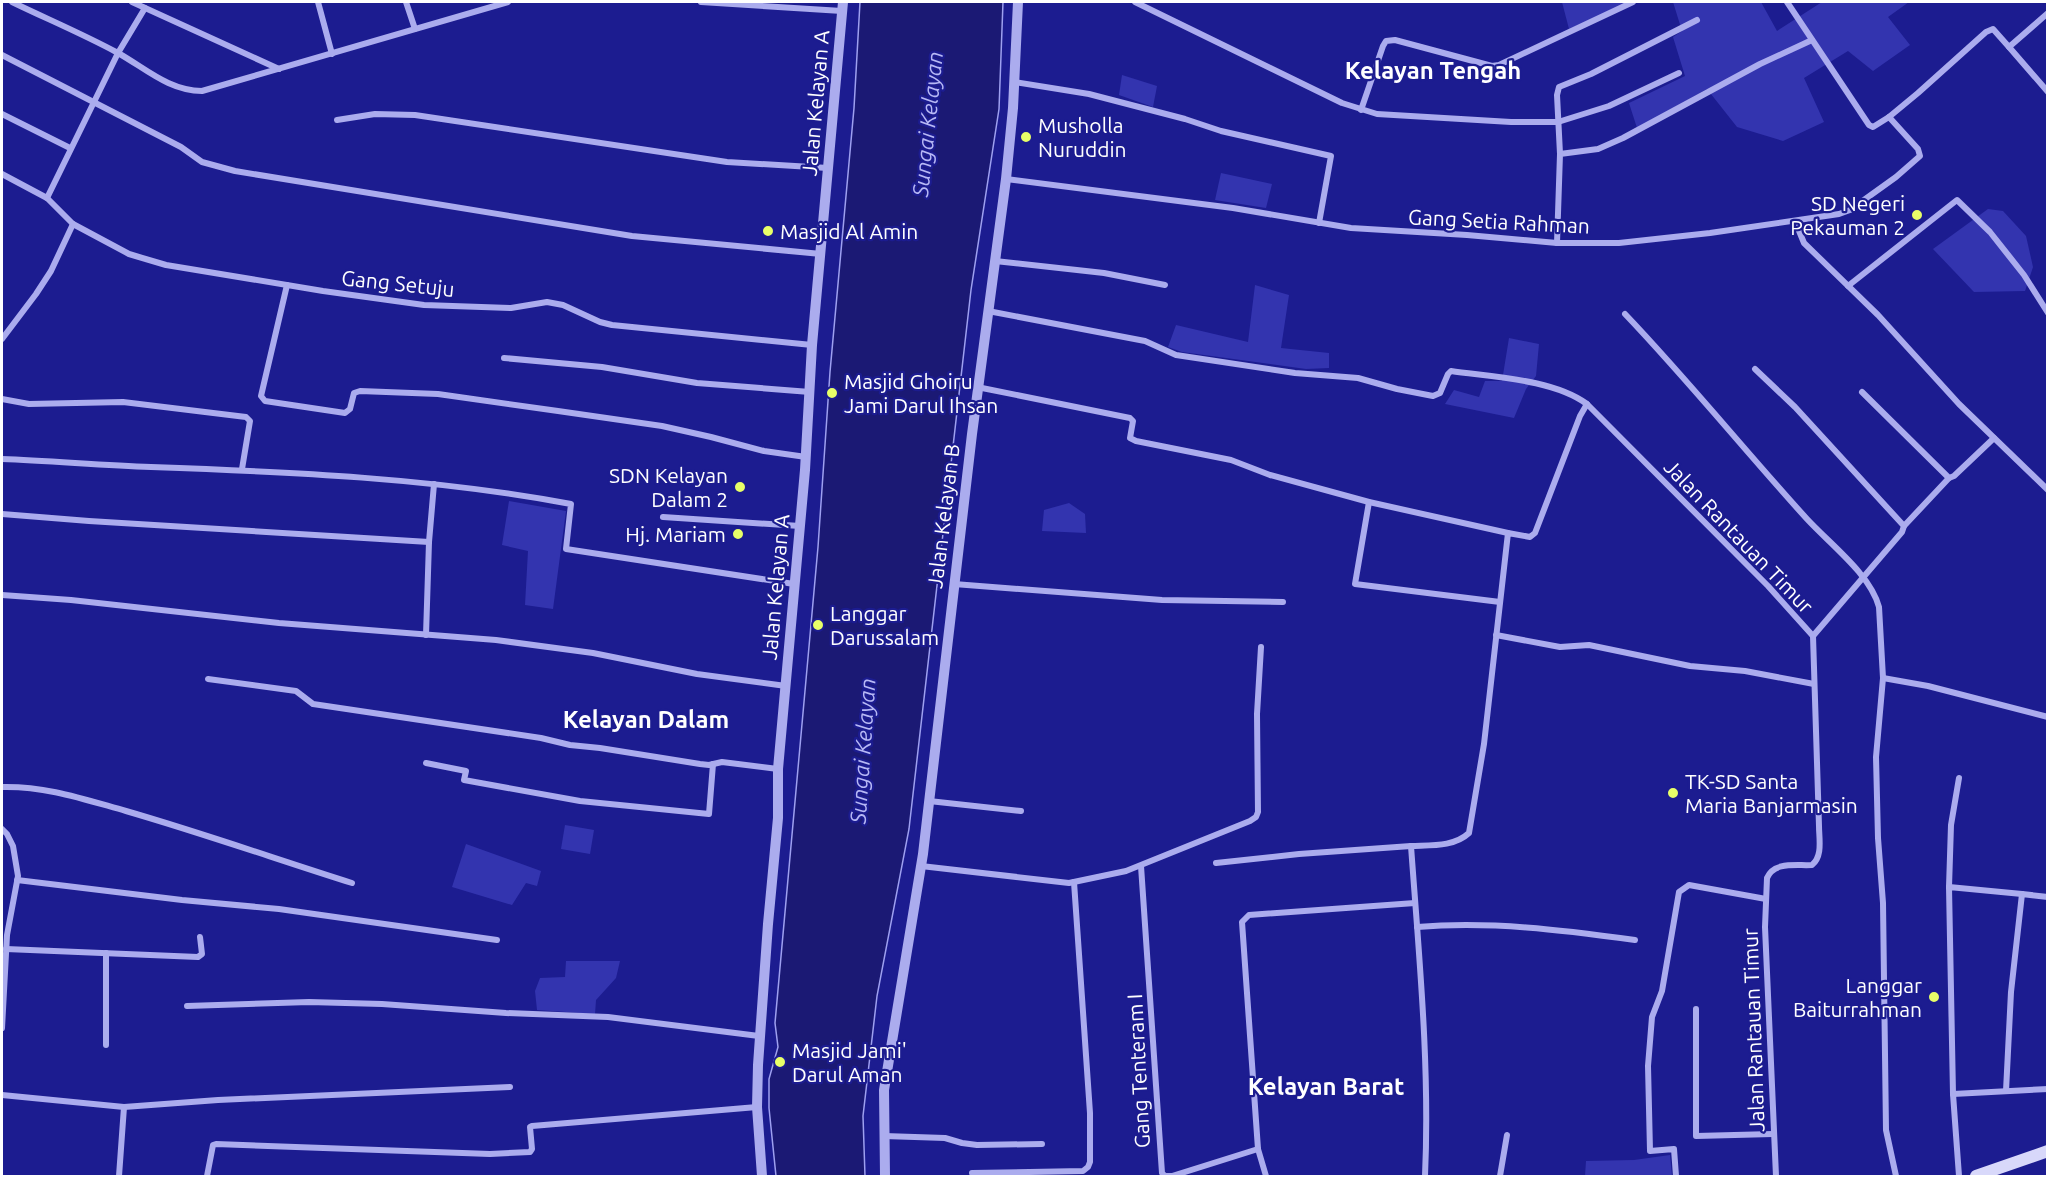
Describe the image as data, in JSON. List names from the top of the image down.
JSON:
{
  "streets": {
    "street": [
      "Jalan Kelayan A",
      "Gang Setia Rahman",
      "Gang Setuju",
      "Jalan Kelayan B",
      "Jalan Rantauan Timur",
      "Gang Tenteram I"
    ]
  },
  "crossings": [
    ["Jalan Kelayan A", "Gang Setuju"],
    ["Gang Setia Rahman", "Jalan Kelayan B"],
    ["Jalan Kelayan B", "Jalan Rantauan Timur"]
  ],
  "districts": ["Kelayan Tengah", "Kelayan Dalam", "Kelayan Barat"],
  "water": ["Sungai Kelayan"],
  "places": [
    "Musholla Nuruddin",
    "SD Negeri Pekauman 2",
    "Masjid Al Amin",
    "Masjid Ghoiru Jami Darul Ihsan",
    "SDN Kelayan Dalam 2",
    "Hj. Mariam",
    "Langgar Darussalam",
    "TK-SD Santa Maria Banjarmasin",
    "Langgar Baiturrahman",
    "Masjid Jami' Darul Aman"
  ]
}
